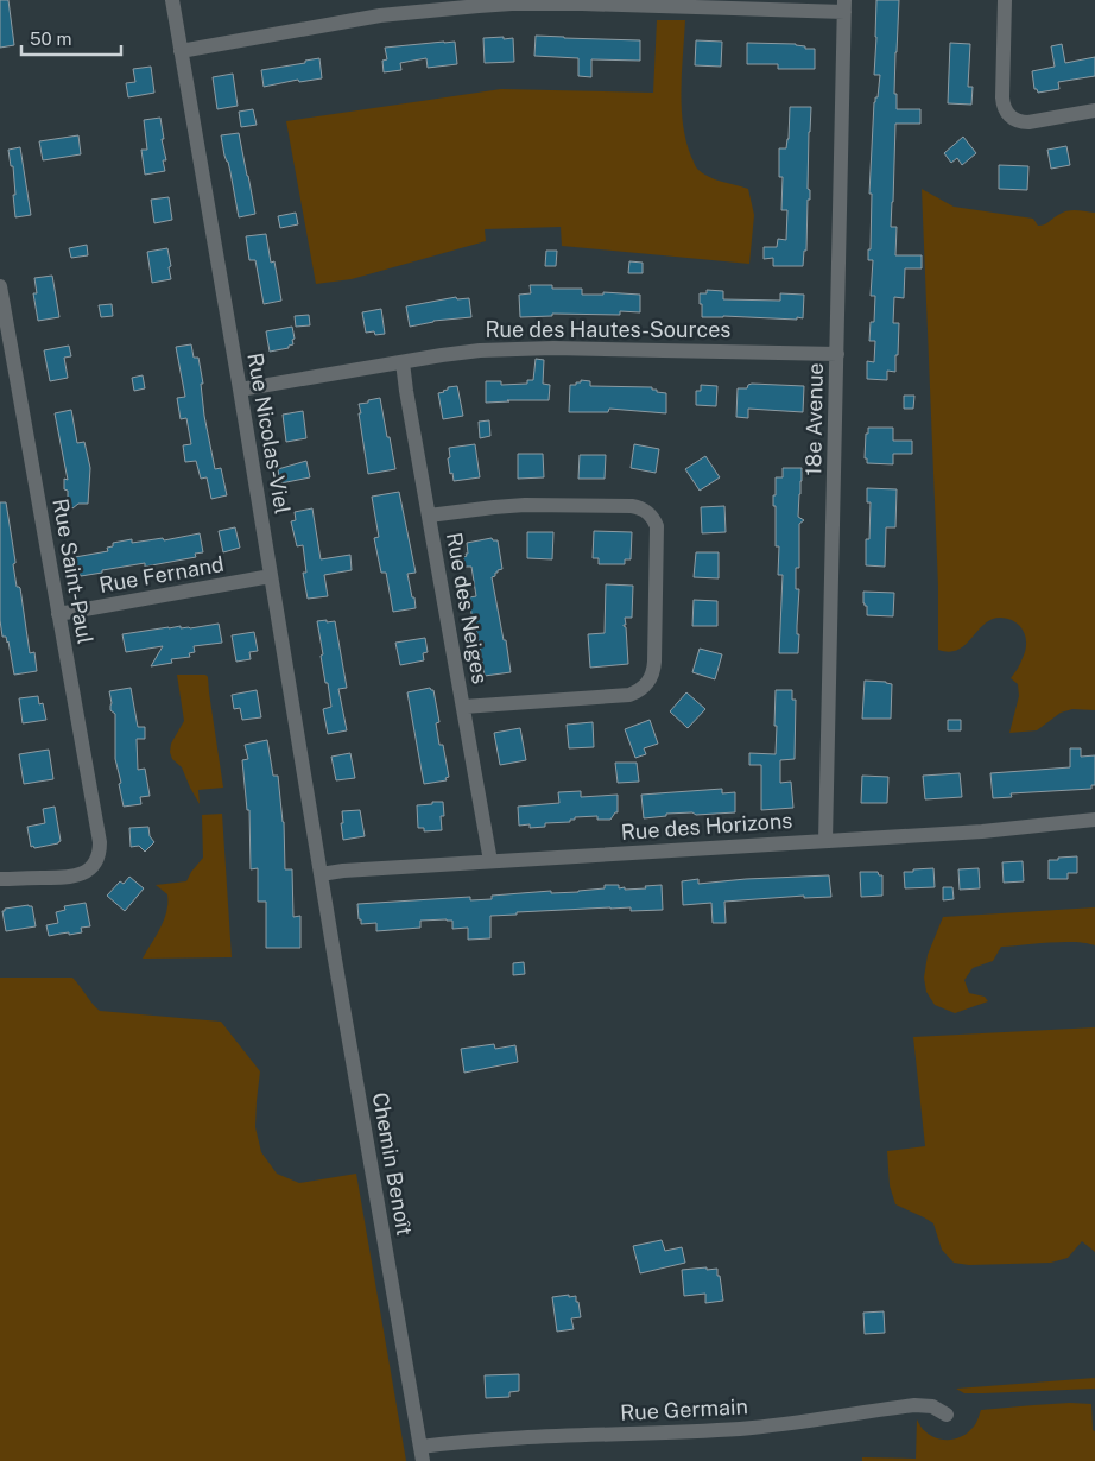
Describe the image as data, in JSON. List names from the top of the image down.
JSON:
{
  "streets": {
    "street": [
      "Rue des Hautes-Sources",
      "18e Avenue",
      "Rue Nicolas-Viel",
      "Rue Saint-Paul",
      "Rue Fernand",
      "Rue des Neiges",
      "Rue des Horizons",
      "Chemin Benoît",
      "Rue Germain"
    ]
  },
  "crossings": [
    ["Rue des Hautes-Sources", "18e Avenue"],
    ["Rue des Hautes-Sources", "Rue Nicolas-Viel"],
    ["Rue des Hautes-Sources", "Rue des Neiges"],
    ["18e Avenue", "Rue des Horizons"],
    ["Rue Nicolas-Viel", "Rue Fernand"],
    ["Rue Nicolas-Viel", "Rue des Horizons"],
    ["Rue Nicolas-Viel", "Chemin Benoît"],
    ["Rue Saint-Paul", "Rue Fernand"],
    ["Rue des Neiges", "Rue des Horizons"],
    ["Rue des Horizons", "Chemin Benoît"],
    ["Chemin Benoît", "Rue Germain"]
  ],
  "scale_bar": "50 m"
}
